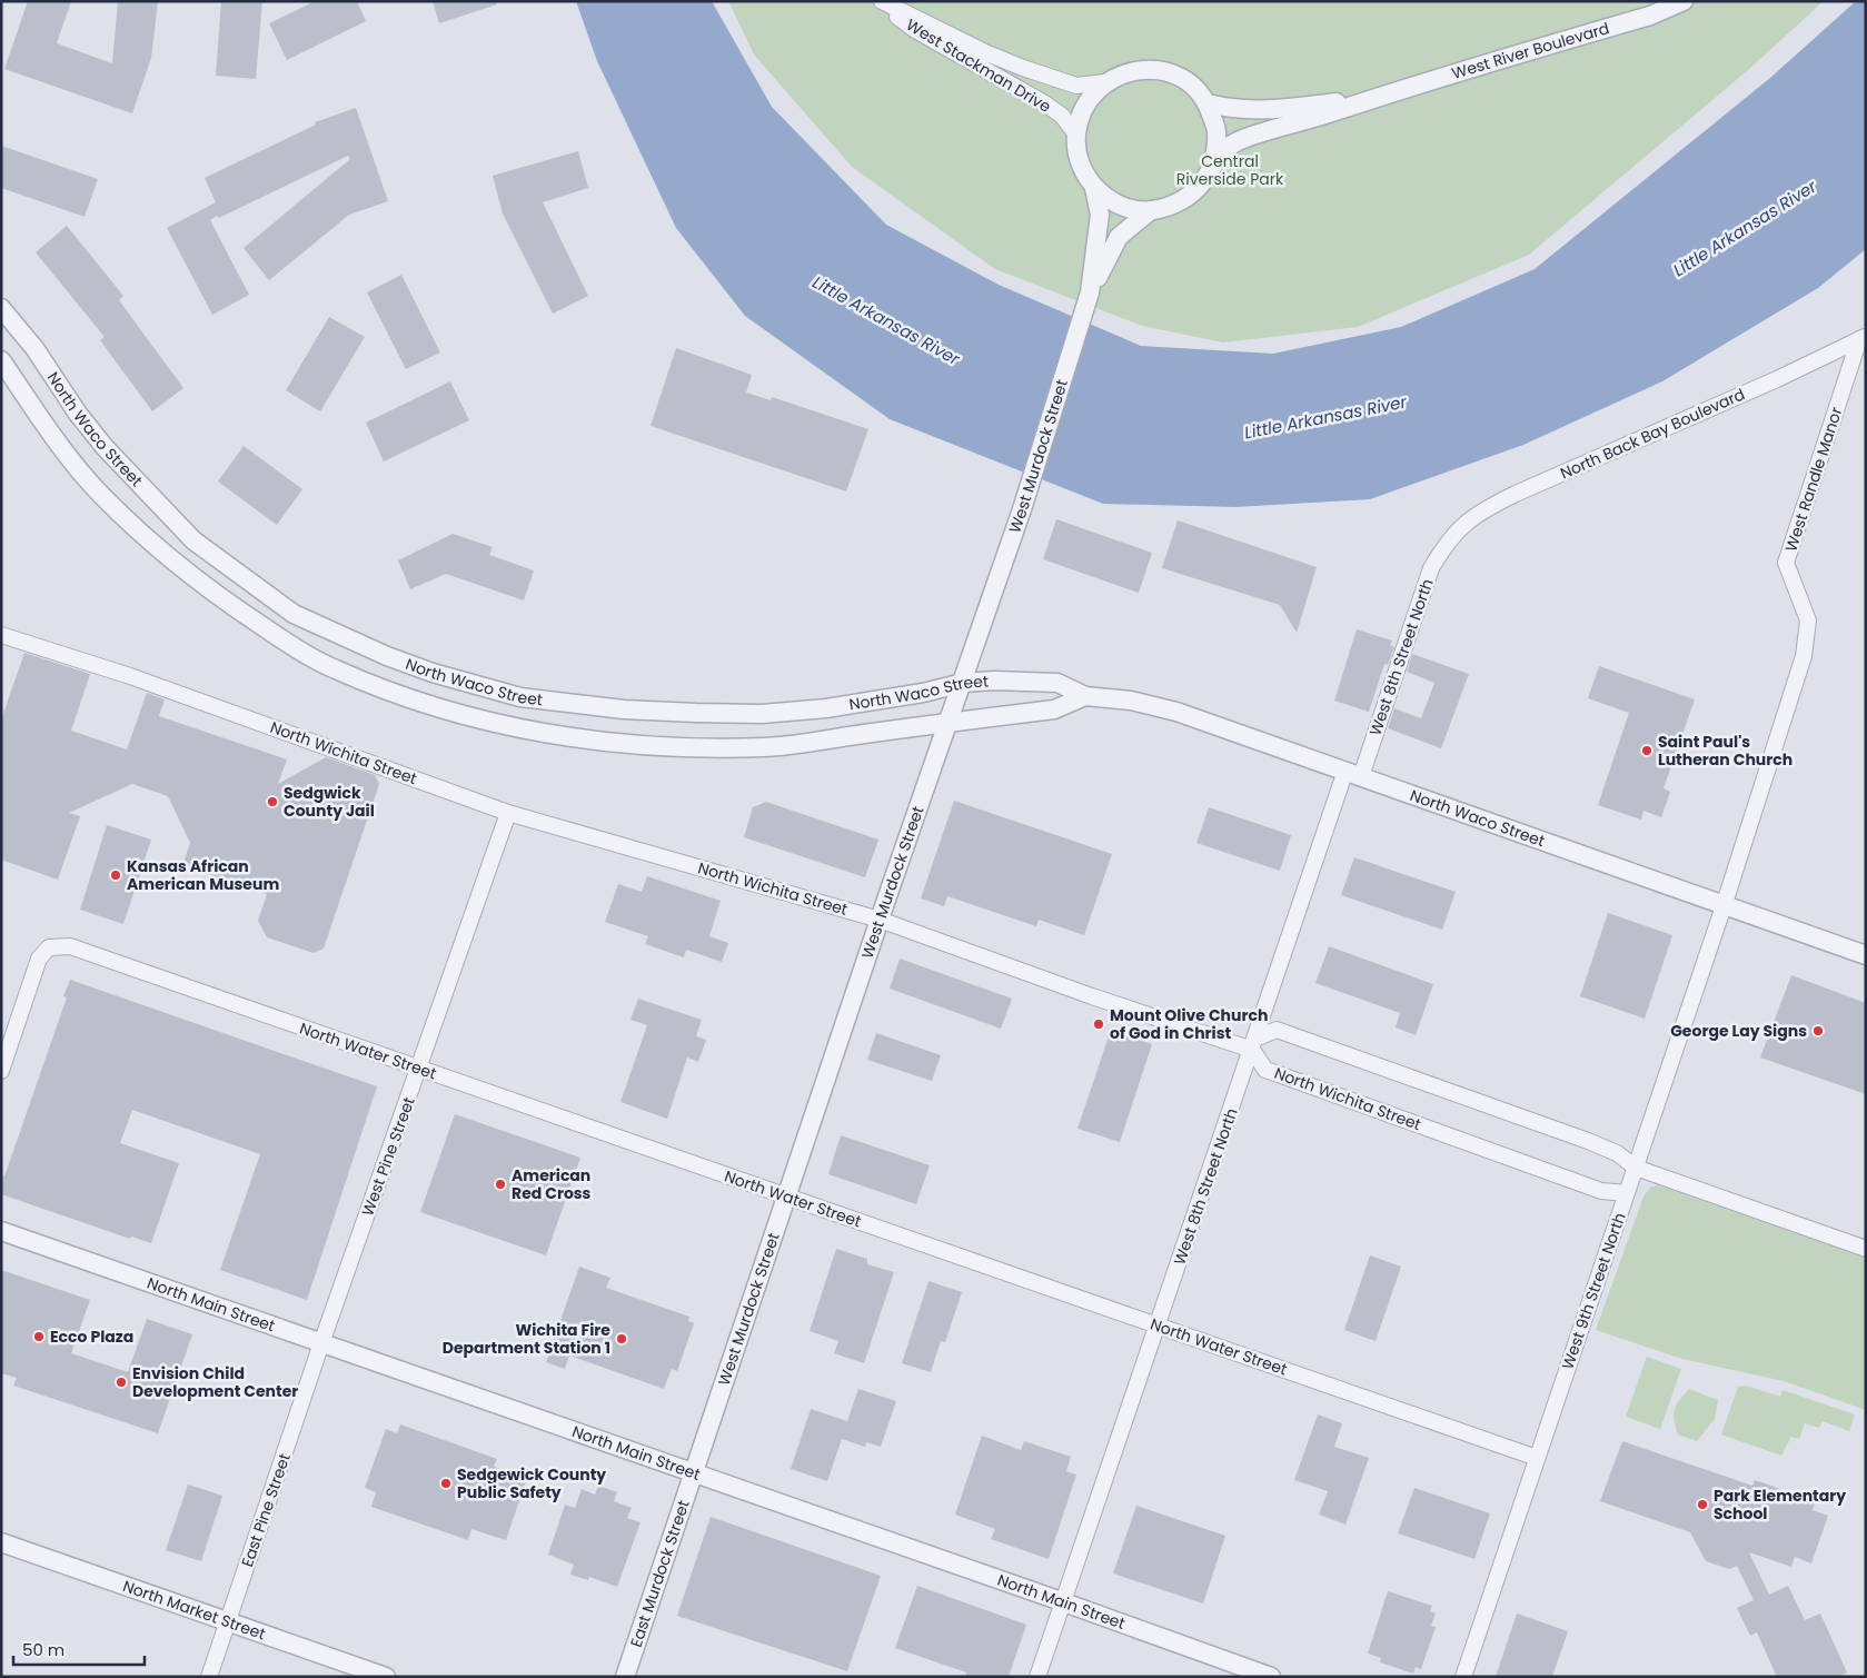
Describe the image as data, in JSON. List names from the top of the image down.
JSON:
{
  "streets": {
    "street": [
      "West River Boulevard",
      "West Stackman Drive",
      "North Waco Street",
      "North Back Bay Boulevard",
      "West Murdock Street",
      "West Randle Manor",
      "West 8th Street North",
      "North Wichita Street",
      "North Water Street",
      "West Pine Street",
      "West 9th Street North",
      "North Main Street",
      "East Pine Street",
      "East Murdock Street",
      "North Market Street"
    ]
  },
  "crossings": [
    ["West River Boulevard", "West Stackman Drive"],
    ["West River Boulevard", "West Murdock Street"],
    ["West Stackman Drive", "West Murdock Street"],
    ["North Waco Street", "West Murdock Street"],
    ["North Waco Street", "West Randle Manor"],
    ["North Waco Street", "West 8th Street North"],
    ["North Waco Street", "West 9th Street North"],
    ["North Back Bay Boulevard", "West Randle Manor"],
    ["North Back Bay Boulevard", "West 8th Street North"],
    ["West Murdock Street", "North Wichita Street"],
    ["West Murdock Street", "North Water Street"],
    ["West Murdock Street", "North Main Street"],
    ["West Murdock Street", "East Murdock Street"],
    ["West Randle Manor", "West 9th Street North"],
    ["West 8th Street North", "North Wichita Street"],
    ["West 8th Street North", "North Water Street"],
    ["West 8th Street North", "North Main Street"],
    ["North Wichita Street", "West Pine Street"],
    ["North Wichita Street", "West 9th Street North"],
    ["North Water Street", "West Pine Street"],
    ["North Water Street", "West 9th Street North"],
    ["West Pine Street", "North Main Street"],
    ["West Pine Street", "East Pine Street"],
    ["North Main Street", "East Pine Street"],
    ["North Main Street", "East Murdock Street"],
    ["East Pine Street", "North Market Street"]
  ],
  "water": ["Little Arkansas River"],
  "parks": ["Central Riverside Park"],
  "places": [
    "Saint Paul's Lutheran Church",
    "Sedgwick County Jail",
    "Kansas African American Museum",
    "Mount Olive Church of God in Christ",
    "George Lay Signs",
    "American Red Cross",
    "Ecco Plaza",
    "Wichita Fire Department Station 1",
    "Envision Child Development Center",
    "Sedgewick County Public Safety",
    "Park Elementary School"
  ],
  "scale_bar": "50 m"
}
